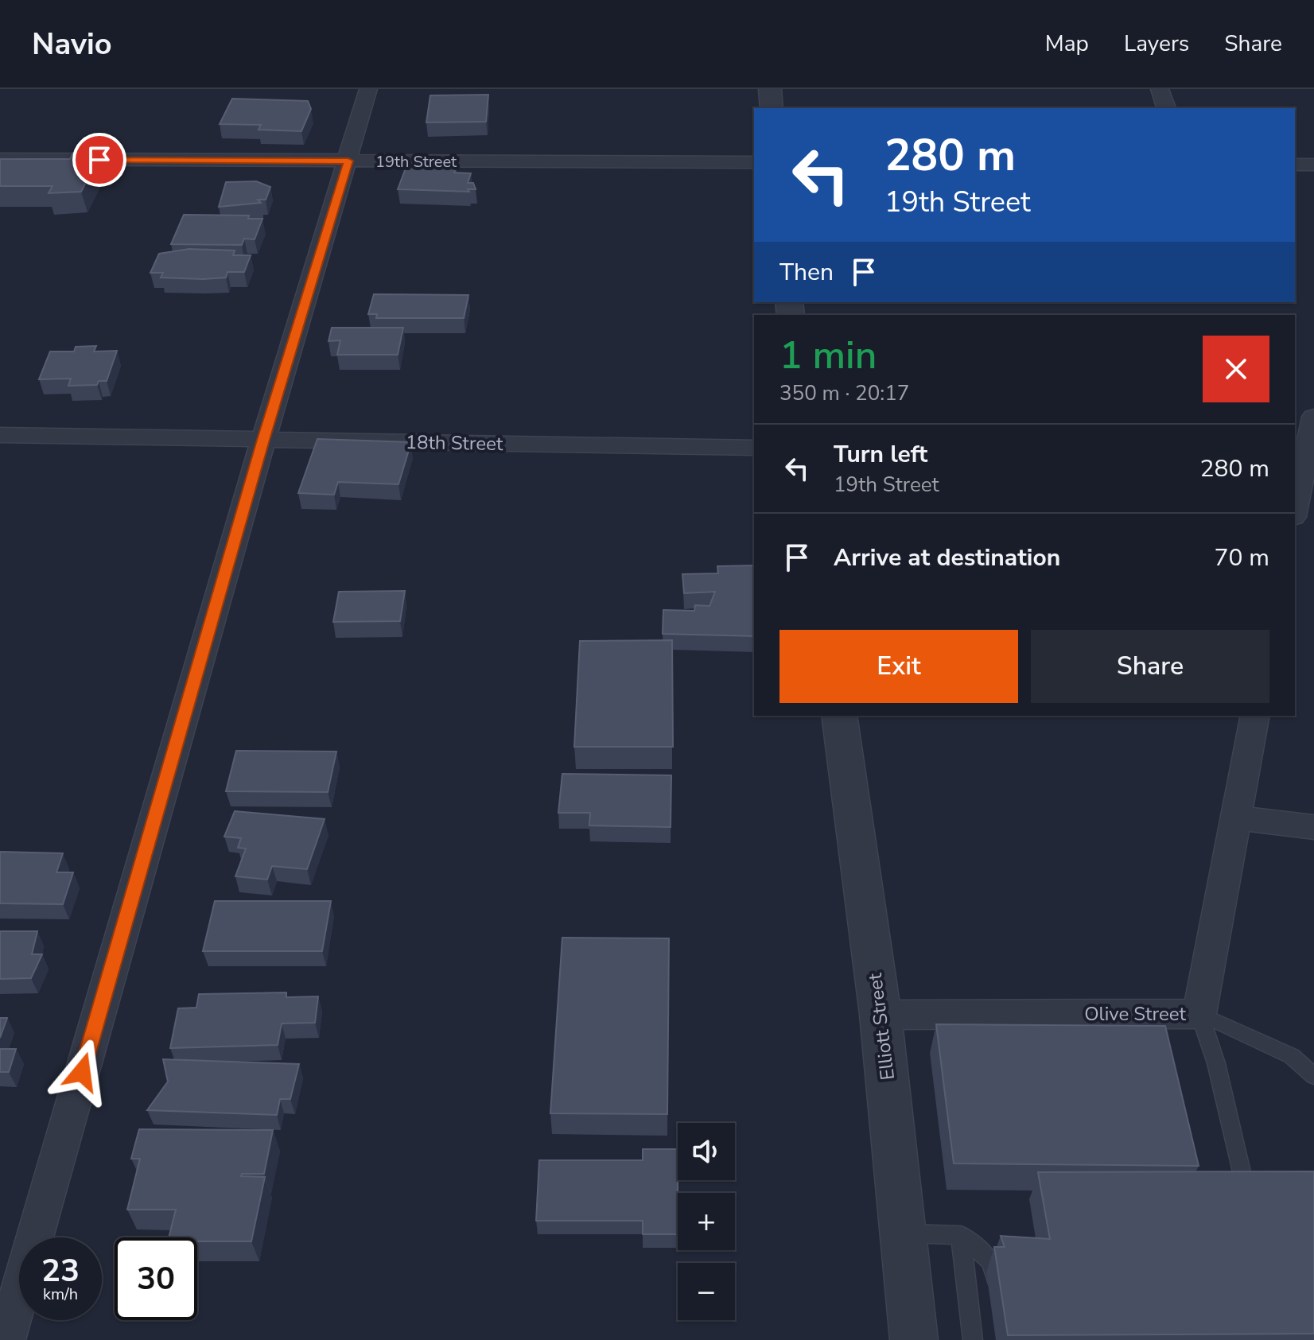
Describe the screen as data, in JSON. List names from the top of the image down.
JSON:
{
  "streets": {
    "street": [
      "19th Street",
      "18th Street",
      "Olive Street",
      "Elliott Street"
    ]
  },
  "crossings": [
    ["Olive Street", "Elliott Street"]
  ],
  "page": {
    "header": "Navio",
    "nav": ["Map", "Layers", "Share"],
    "turn": ["280 m", "19th Street"],
    "then": "Then",
    "heading": ["1 min", "350 m · 20:17"],
    "list": [
      {
        "name": "Turn left",
        "note": "19th Street",
        "value": "280 m"
      },
      {
        "name": "Arrive at destination",
        "value": "70 m"
      }
    ],
    "buttons": ["Exit", "Share"],
    "map_buttons": ["+", "−"],
    "speed": "23 km/h",
    "limit": "30"
  }
}
